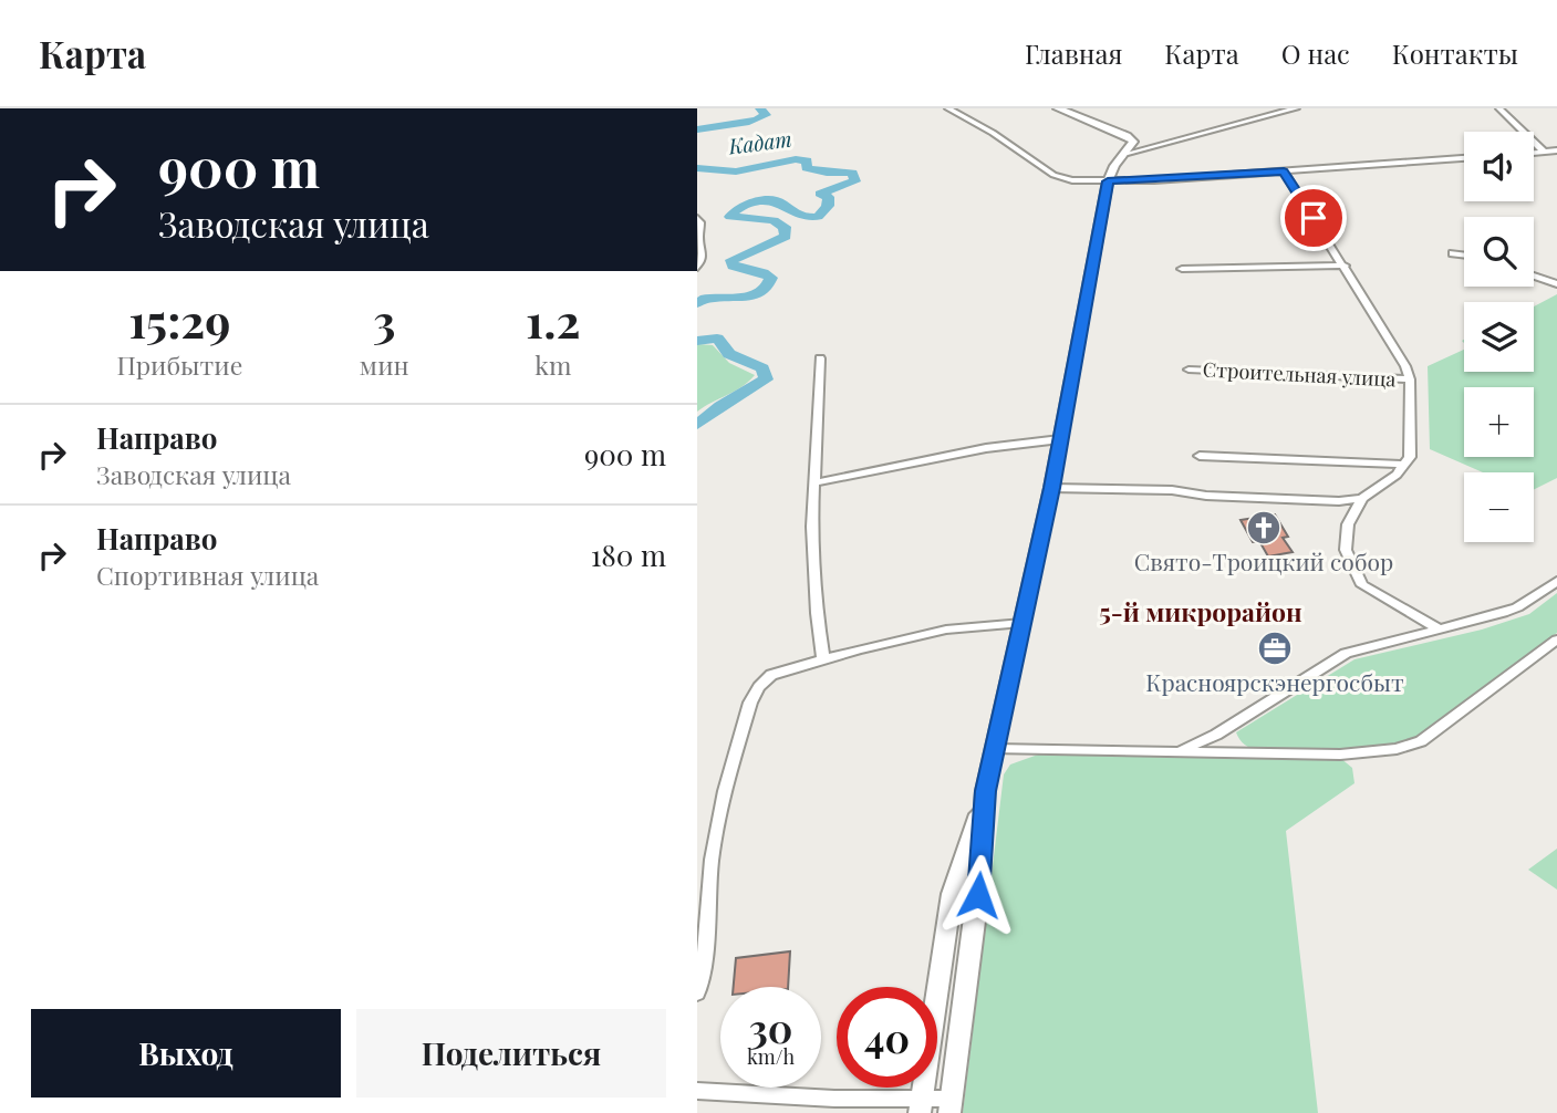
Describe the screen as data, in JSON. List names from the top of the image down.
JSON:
{
  "streets": {
    "street": ["Строительная улица"]
  },
  "districts": ["5-й микрорайон"],
  "water": ["Кадат"],
  "places": {
    "church": ["Свято-Троицкий собор"],
    "office": ["Красноярскэнергосбыт"]
  },
  "page": {
    "header": "Карта",
    "nav": [
      "Главная",
      "Карта",
      "О нас",
      "Контакты"
    ],
    "turn": ["900 m", "Заводская улица"],
    "map_buttons": ["+", "−"],
    "eta": [
      "15:29",
      "Прибытие",
      "3",
      "мин",
      "1.2",
      "km"
    ],
    "list": [
      {
        "name": "Направо",
        "note": "Заводская улица",
        "value": "900 m"
      },
      {
        "name": "Направо",
        "note": "Спортивная улица",
        "value": "180 m"
      }
    ],
    "speed": "30 km/h",
    "limit": "40",
    "buttons": ["Выход", "Поделиться"]
  }
}
